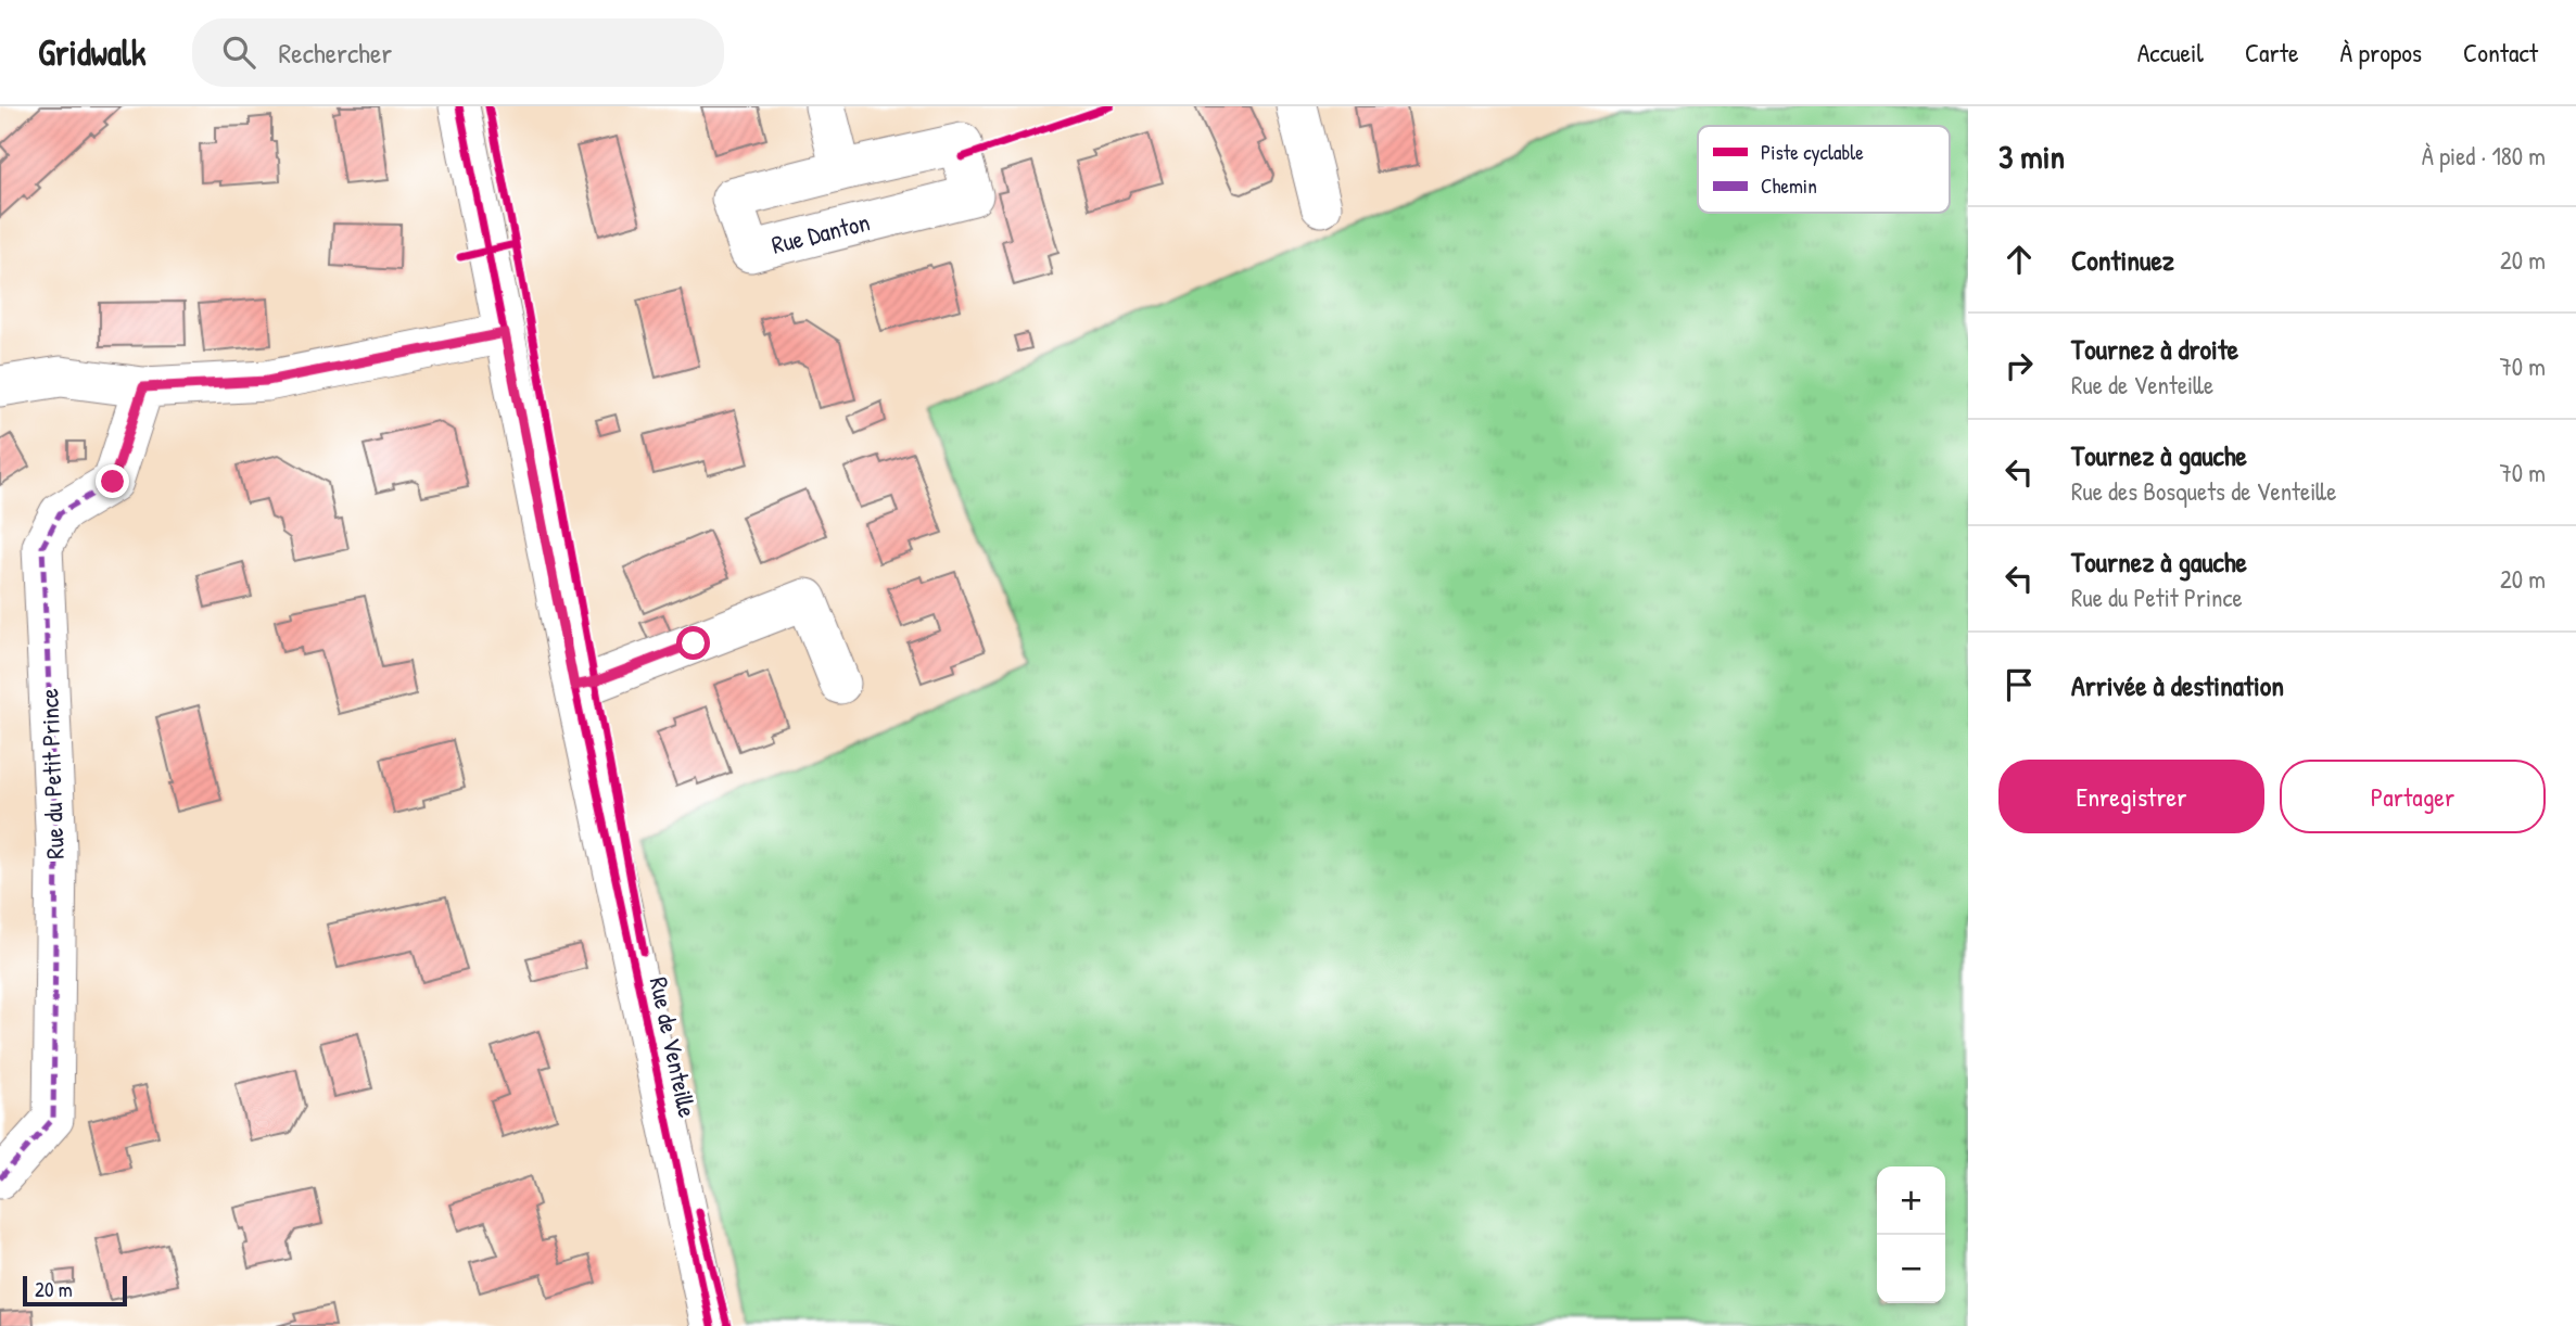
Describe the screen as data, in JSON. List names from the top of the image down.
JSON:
{
  "streets": {
    "street": ["Rue Danton", "Rue du Petit Prince", "Rue de Venteille"]
  },
  "legend": ["Piste cyclable", "Chemin"],
  "scale_bar": "20 m",
  "page": {
    "header": "Gridwalk",
    "search": "Rechercher",
    "nav": [
      "Accueil",
      "Carte",
      "À propos",
      "Contact"
    ],
    "heading": ["3 min", "À pied · 180 m"],
    "list": [
      ["Continuez", "20 m"],
      ["Tournez à droite", "Rue de Venteille", "70 m"],
      ["Tournez à gauche", "Rue des Bosquets de Venteille", "70 m"],
      ["Tournez à gauche", "Rue du Petit Prince", "20 m"],
      "Arrivée à destination"
    ],
    "buttons": ["Enregistrer", "Partager"],
    "map_buttons": ["+", "−"],
    "scale": "20 m"
  }
}
